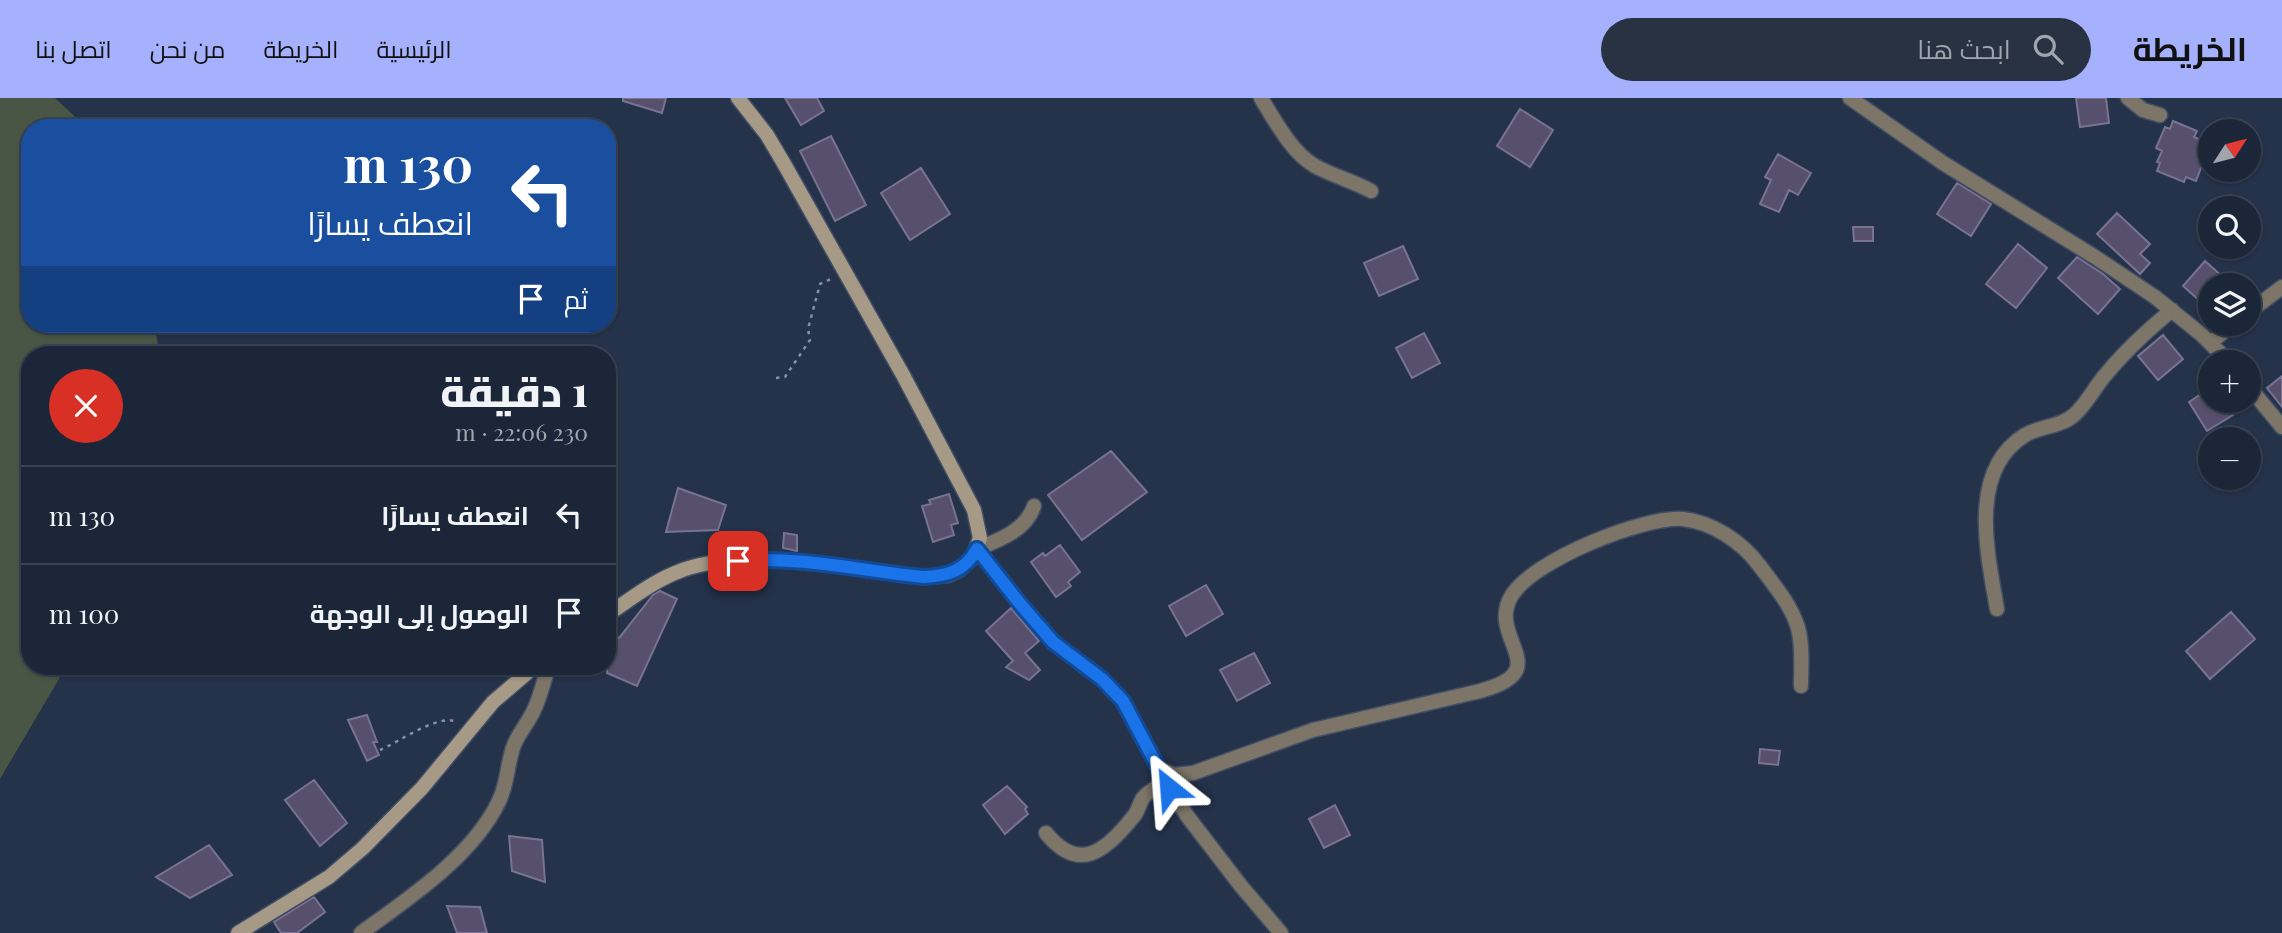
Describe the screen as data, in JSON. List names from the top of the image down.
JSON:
{
  "north": "top right",
  "page": {
    "header": "الخريطة",
    "search": "ابحث هنا",
    "nav": [
      "الرئيسية",
      "الخريطة",
      "من نحن",
      "اتصل بنا"
    ],
    "map_buttons": ["+", "−"],
    "turn": ["130 m", "انعطف يسارًا"],
    "then": "ثم",
    "heading": ["1 دقيقة", "230 m · 22:06"],
    "list": [
      {
        "name": "انعطف يسارًا",
        "value": "130 m"
      },
      {
        "name": "الوصول إلى الوجهة",
        "value": "100 m"
      }
    ]
  }
}
